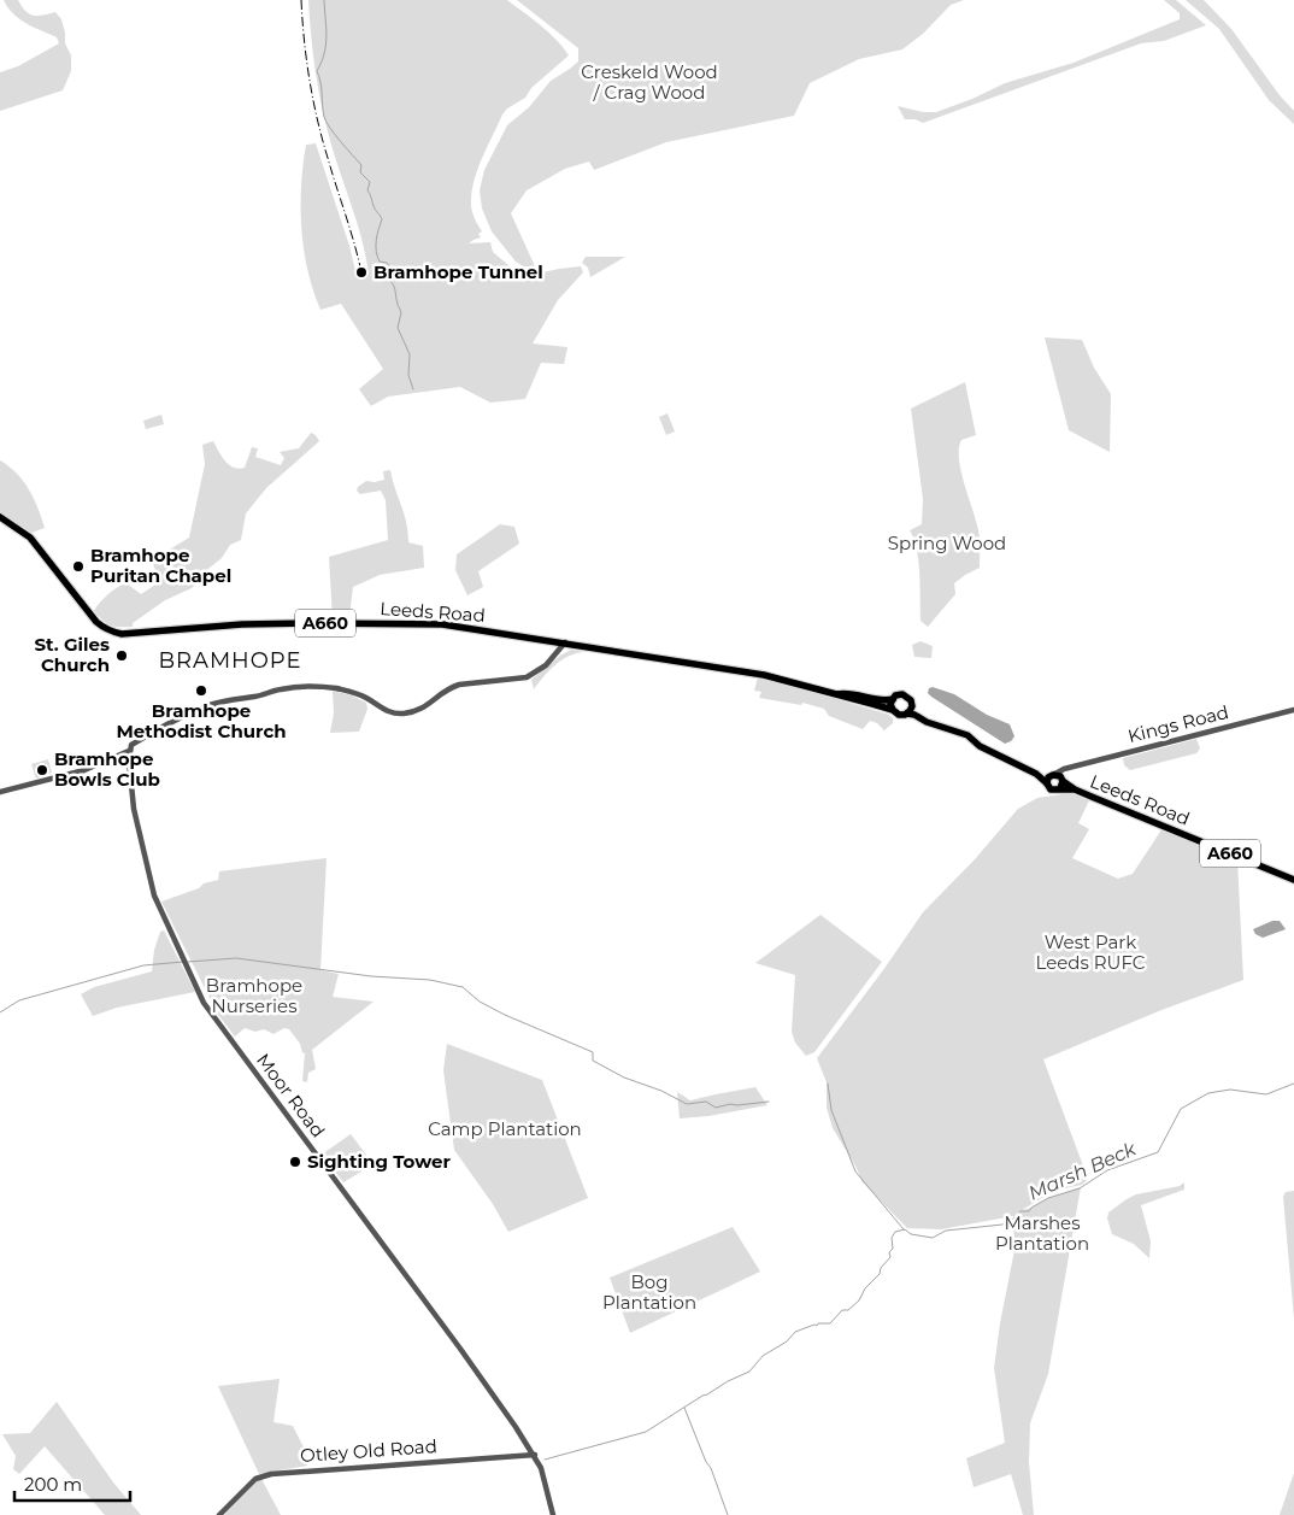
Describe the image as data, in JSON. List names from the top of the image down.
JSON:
{
  "streets": {
    "highway": ["Leeds Road", "A660"],
    "street": ["Kings Road", "Moor Road", "Otley Old Road"]
  },
  "crossings": [
    ["Moor Road", "Otley Old Road"]
  ],
  "districts": ["BRAMHOPE"],
  "water": ["Marsh Beck"],
  "parks": [
    "Creskeld Wood / Crag Wood",
    "Spring Wood",
    "West Park Leeds RUFC",
    "Bramhope Nurseries",
    "Camp Plantation",
    "Marshes Plantation",
    "Bog Plantation"
  ],
  "places": [
    "Bramhope Tunnel",
    "Bramhope Puritan Chapel",
    "St. Giles Church",
    "Bramhope Methodist Church",
    "Bramhope Bowls Club",
    "Sighting Tower"
  ],
  "scale_bar": "200 m"
}
